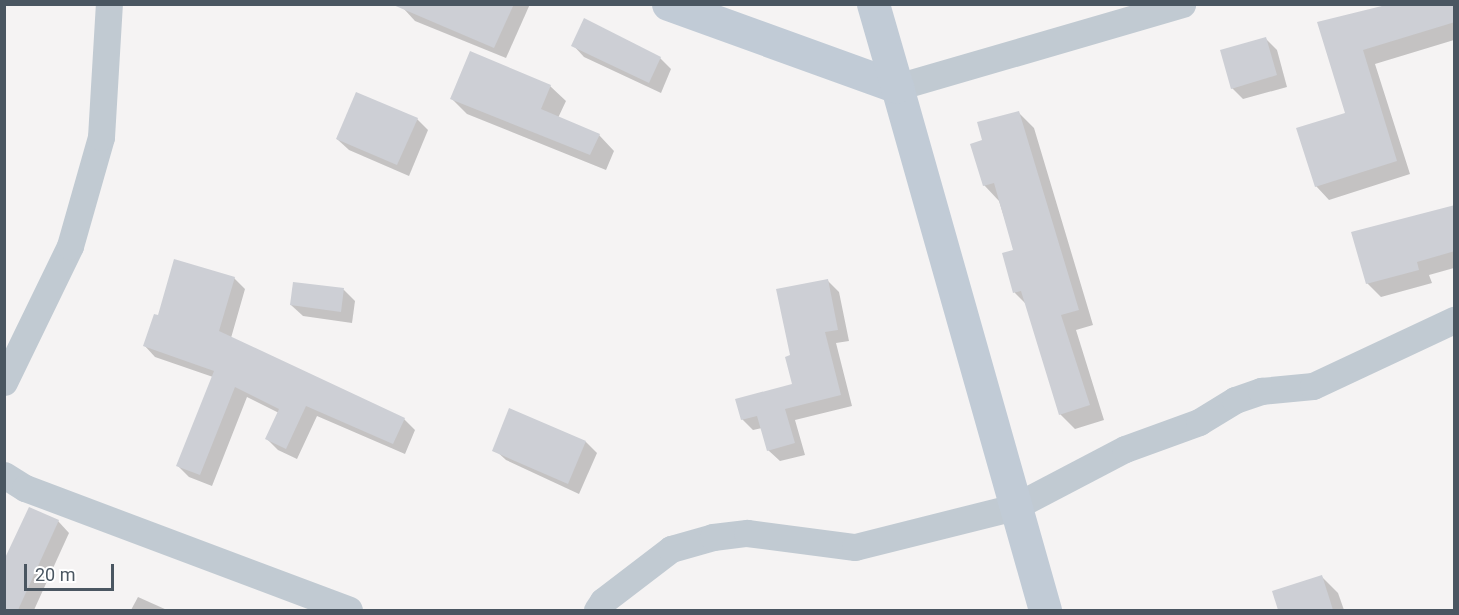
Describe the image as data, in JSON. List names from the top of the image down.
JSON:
{
  "scale_bar": "20 m"
}
